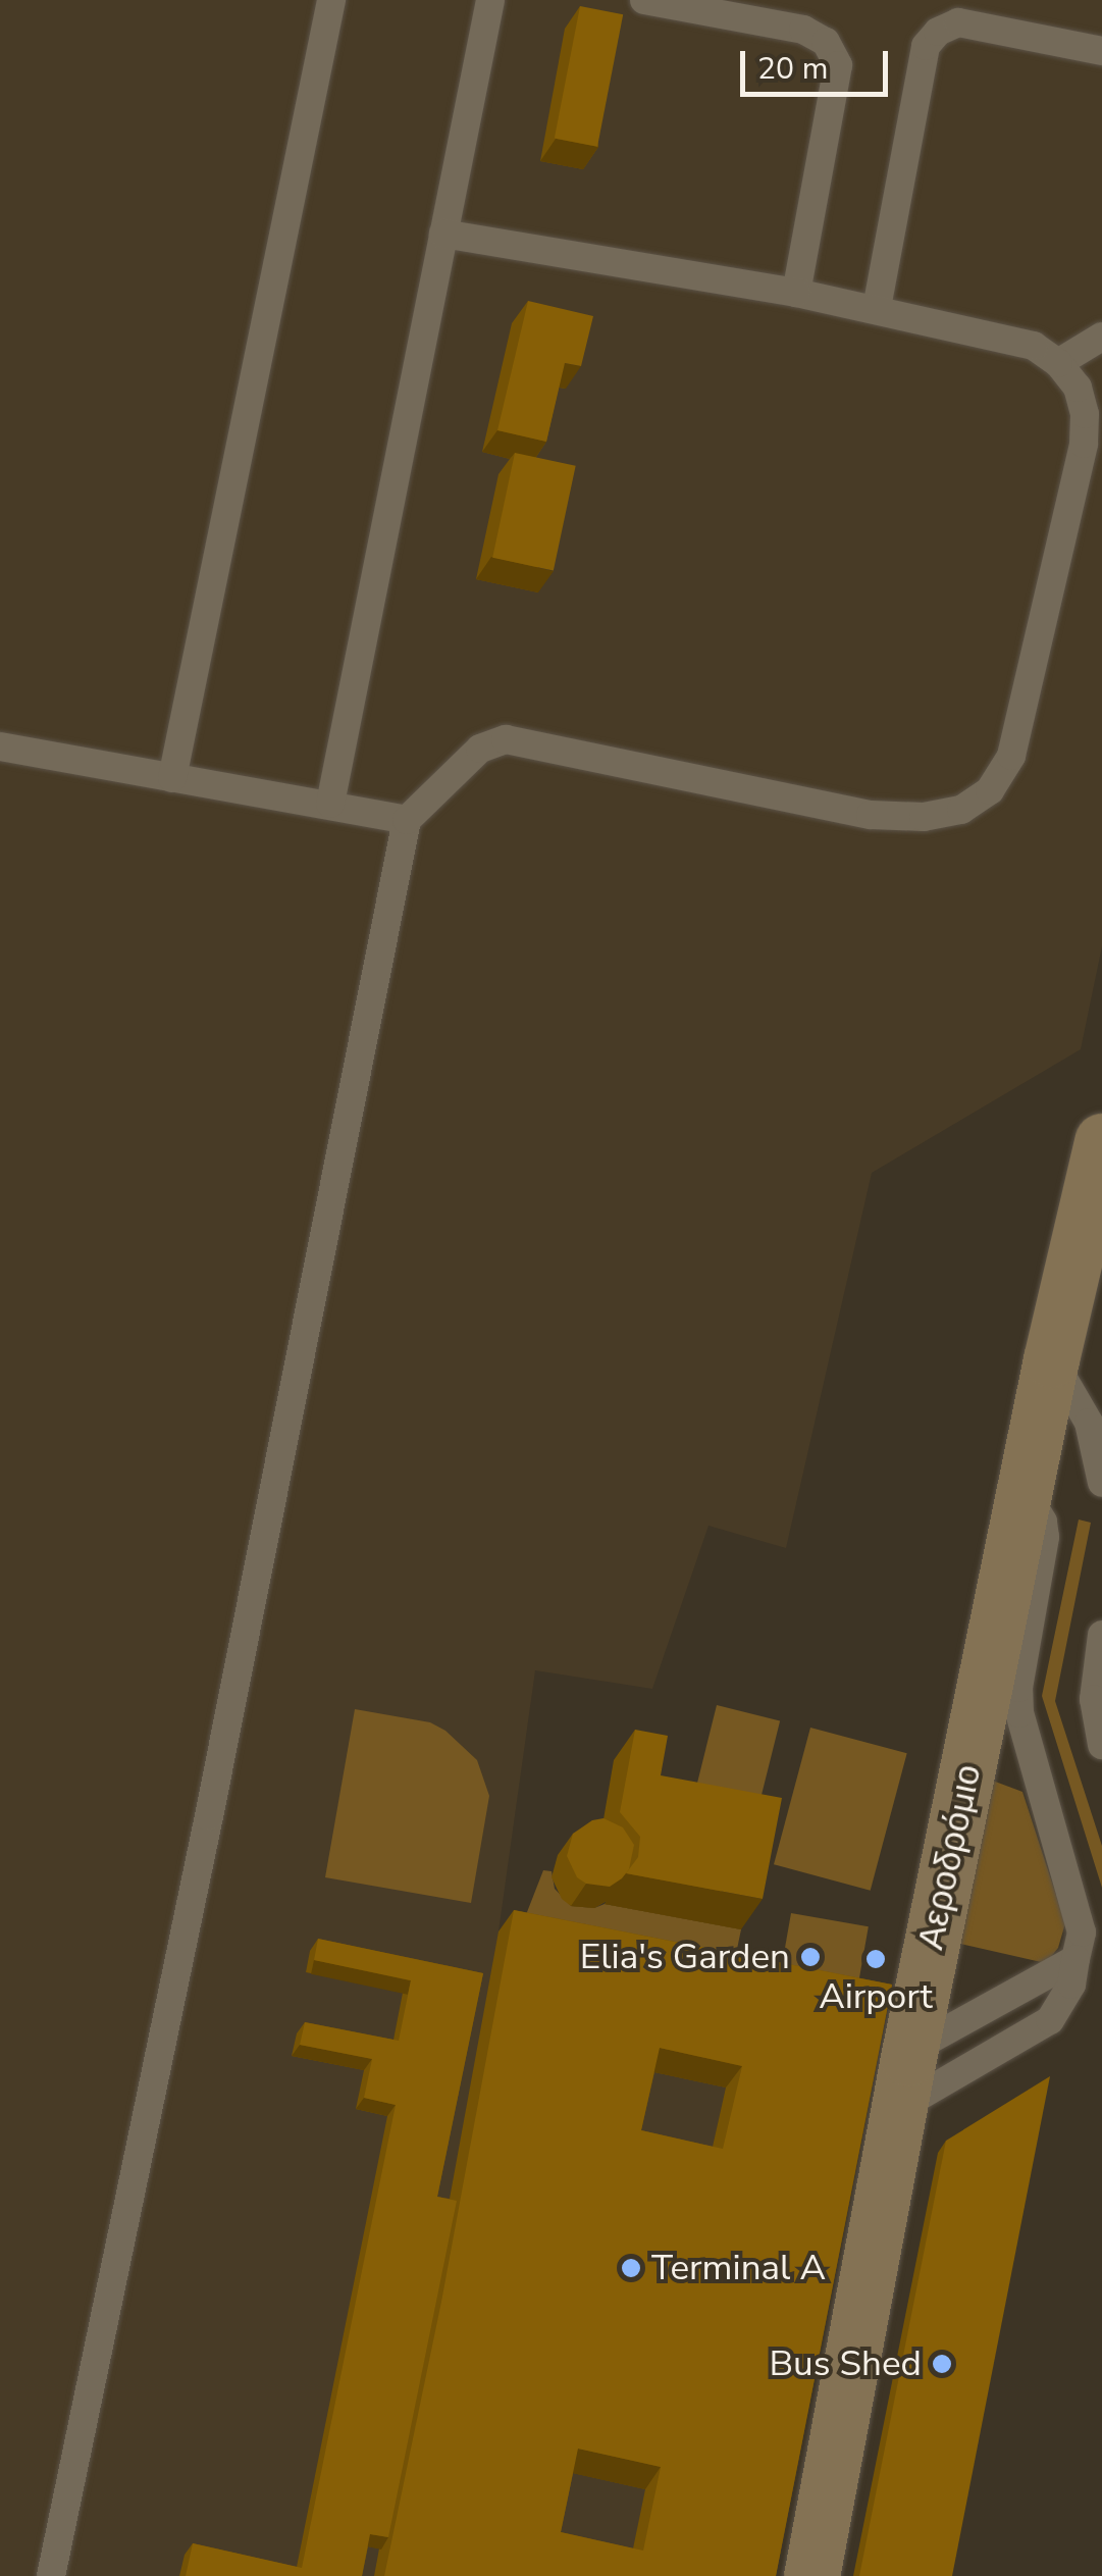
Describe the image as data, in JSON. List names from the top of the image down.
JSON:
{
  "streets": {
    "main road": ["Αεροδρόμιο"]
  },
  "places": [
    "Elia's Garden",
    "Airport",
    "Terminal A",
    "Bus Shed"
  ],
  "scale_bar": "20 m"
}
